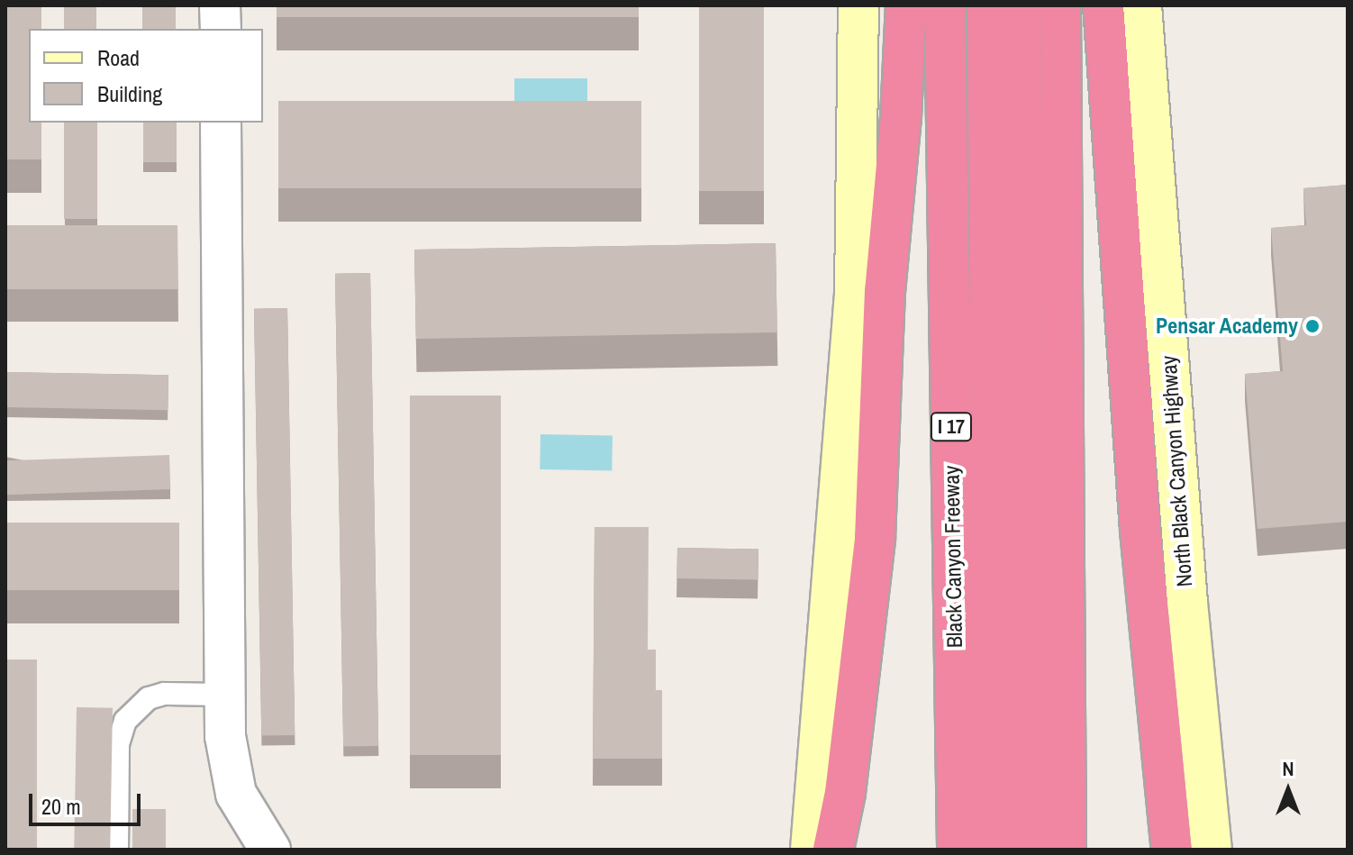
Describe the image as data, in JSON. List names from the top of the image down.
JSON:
{
  "streets": {
    "highway": ["I 17", "Black Canyon Freeway"],
    "main road": ["North Black Canyon Highway"]
  },
  "places": ["Pensar Academy"],
  "legend": ["Road", "Building"],
  "scale_bar": "20 m",
  "north": "top"
}
